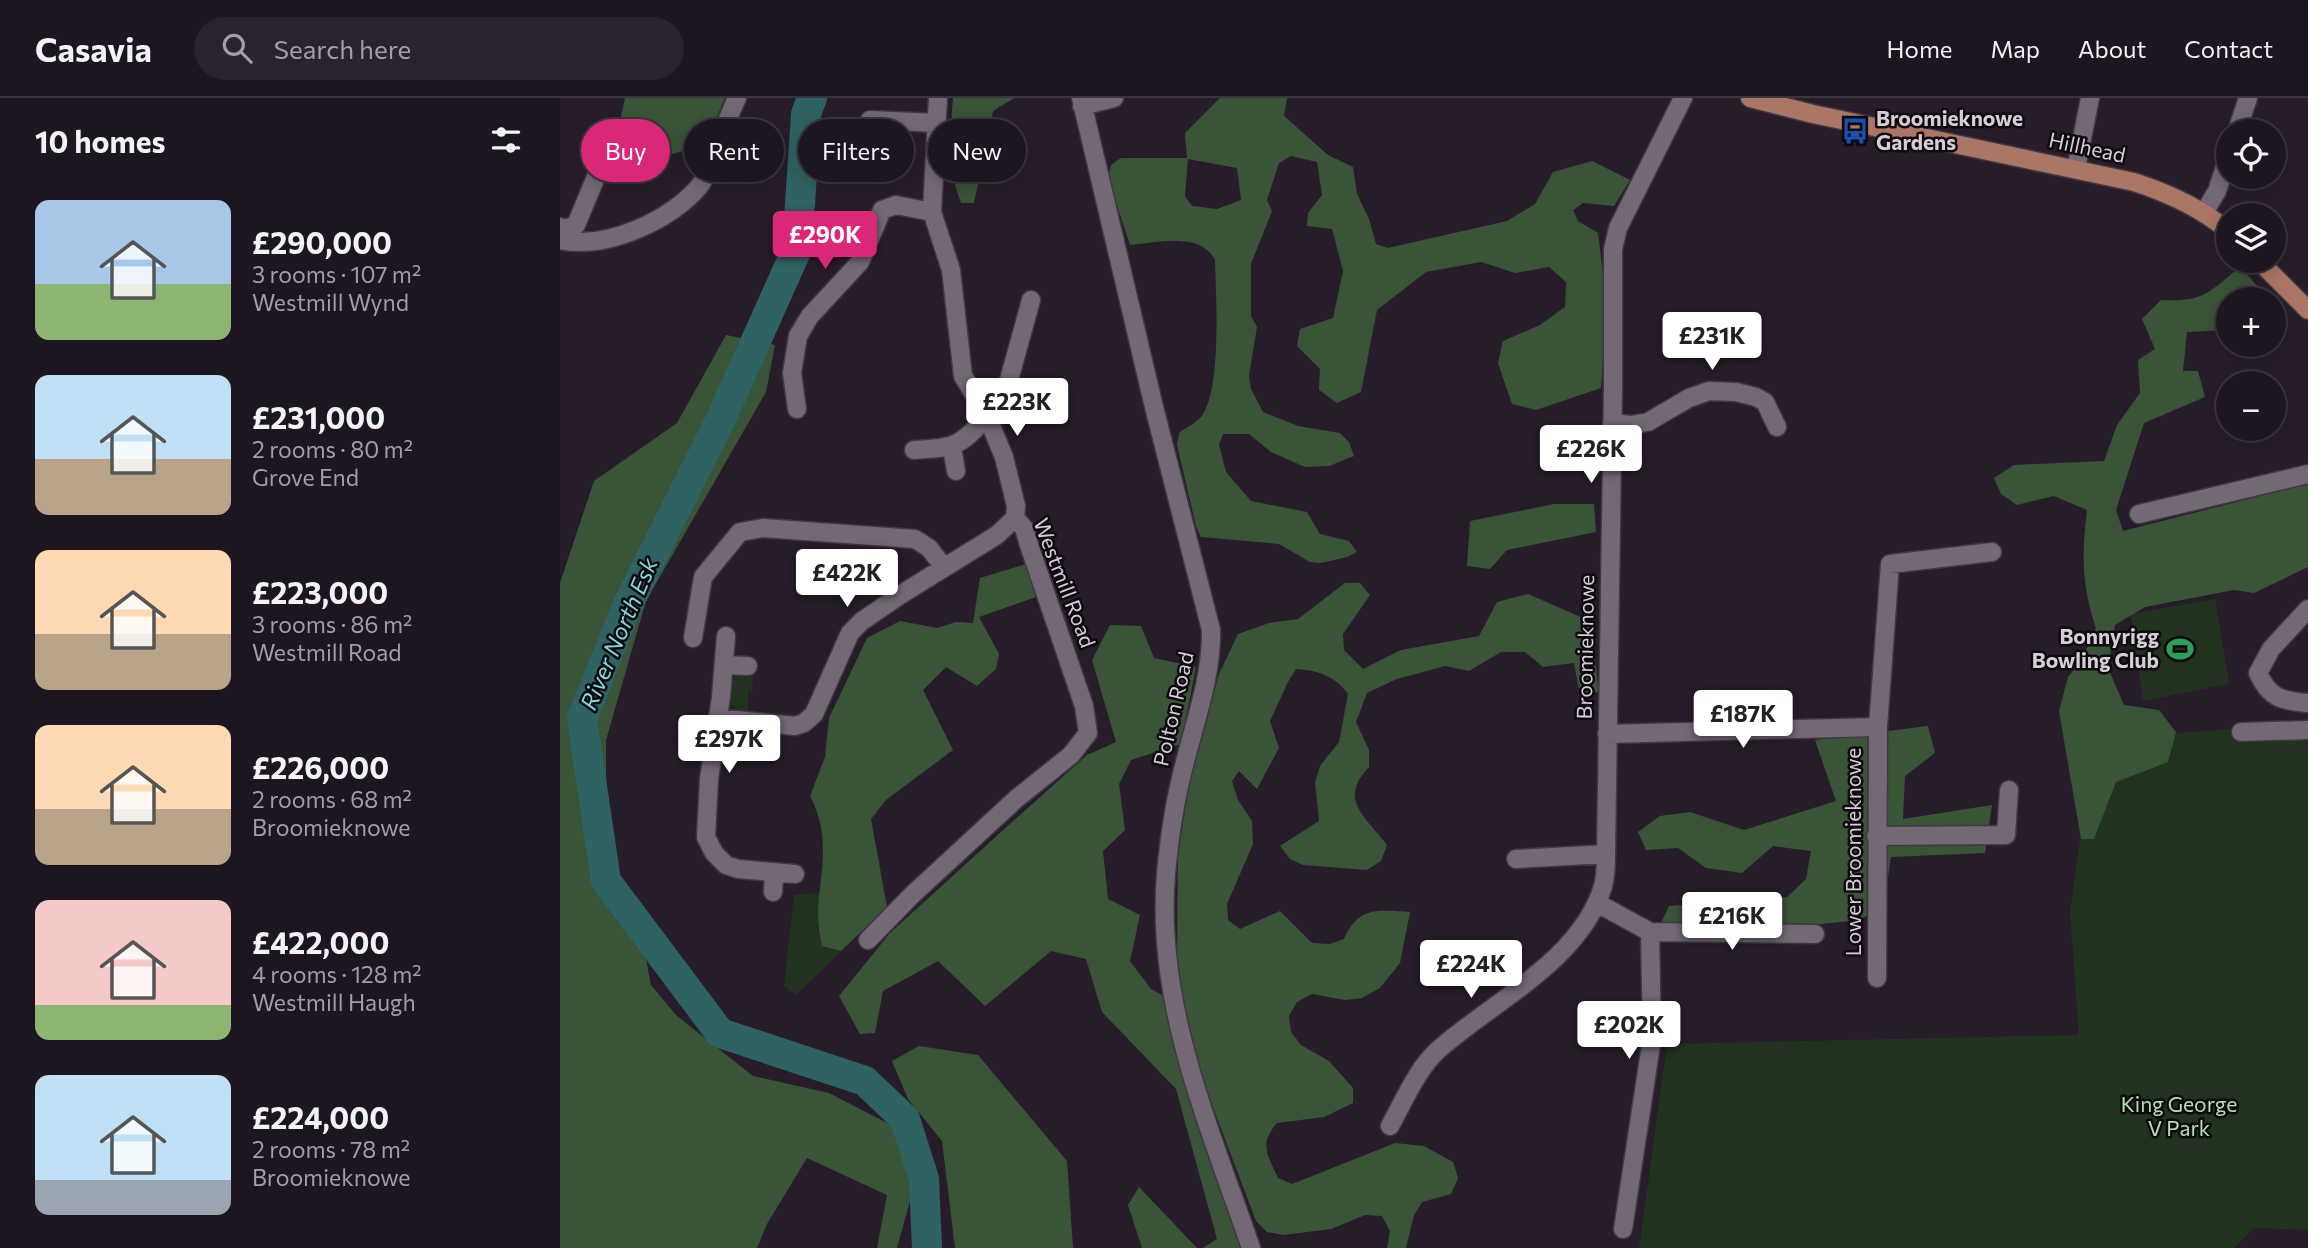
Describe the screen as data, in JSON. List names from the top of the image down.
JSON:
{
  "streets": {
    "main road": ["Hillhead"],
    "street": [
      "Westmill Road",
      "Broomieknowe",
      "Polton Road",
      "Lower Broomieknowe"
    ]
  },
  "crossings": [
    ["Broomieknowe", "Lower Broomieknowe"]
  ],
  "water": ["River North Esk"],
  "parks": ["King George V Park"],
  "places": {
    "bus stop": ["Broomieknowe Gardens"],
    "sports": ["Bonnyrigg Bowling Club"]
  },
  "page": {
    "header": "Casavia",
    "search": "Search here",
    "nav": [
      "Home",
      "Map",
      "About",
      "Contact"
    ],
    "heading": "10 homes",
    "map_buttons": ["+", "−"],
    "chip": [
      "Buy",
      "Rent",
      "Filters",
      "New"
    ],
    "list": [
      {
        "name": "£290,000",
        "note": "3 rooms · 107 m² · Westmill Wynd"
      },
      {
        "name": "£231,000",
        "note": "2 rooms · 80 m² · Grove End"
      },
      {
        "name": "£223,000",
        "note": "3 rooms · 86 m² · Westmill Road"
      },
      {
        "name": "£226,000",
        "note": "2 rooms · 68 m² · Broomieknowe"
      },
      {
        "name": "£422,000",
        "note": "4 rooms · 128 m² · Westmill Haugh"
      },
      {
        "name": "£224,000",
        "note": "2 rooms · 78 m² · Broomieknowe"
      }
    ],
    "price": [
      "£290K",
      "£231K",
      "£223K",
      "£226K",
      "£422K",
      "£187K",
      "£297K",
      "£216K",
      "£224K",
      "£202K"
    ]
  }
}
